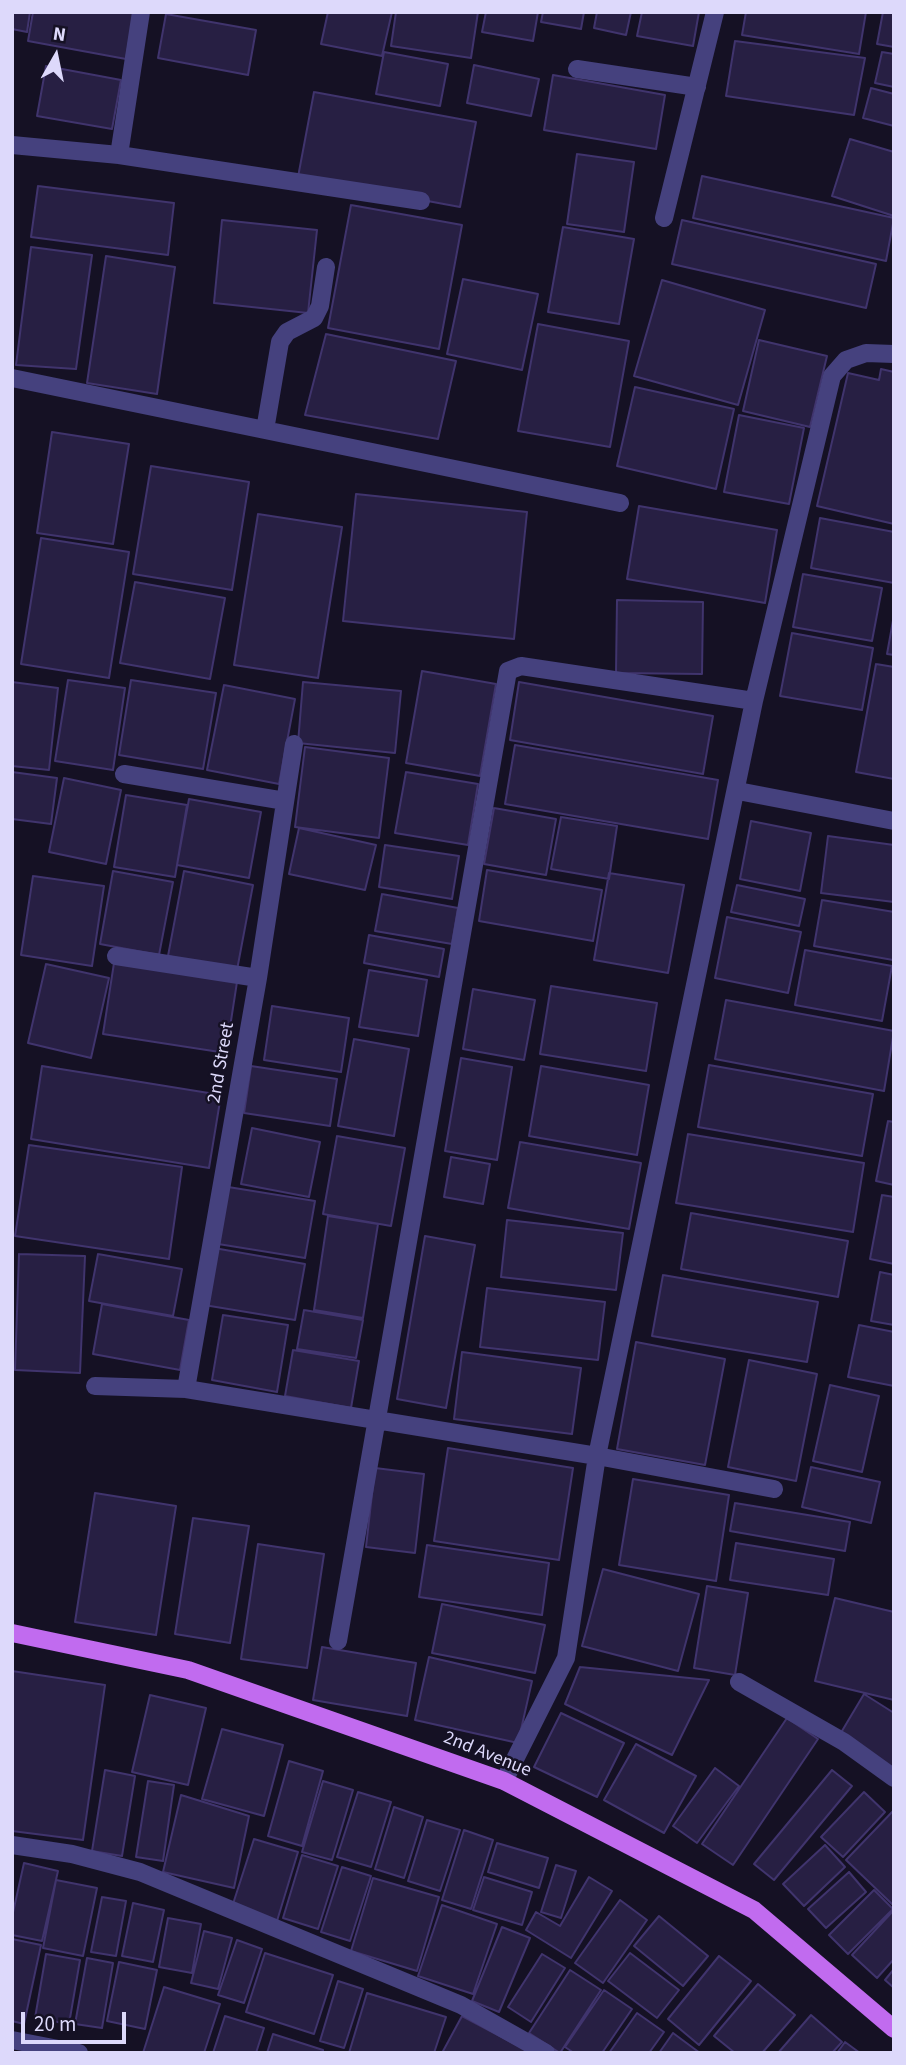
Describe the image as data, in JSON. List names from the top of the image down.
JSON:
{
  "streets": {
    "main road": ["2nd Avenue"],
    "street": ["2nd Street"]
  },
  "scale_bar": "20 m",
  "north": "top"
}
